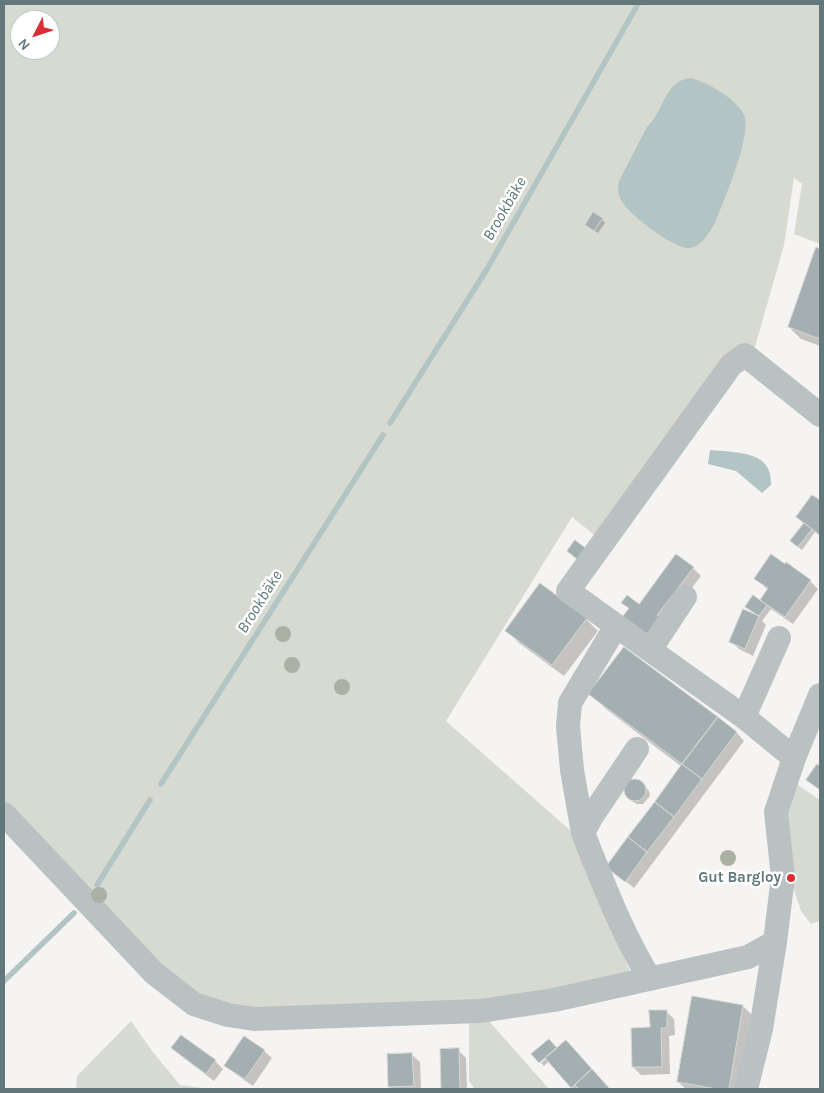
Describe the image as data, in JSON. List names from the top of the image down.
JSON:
{
  "water": ["Brookbäke"],
  "places": ["Gut Bargloy"],
  "north": "bottom left"
}
